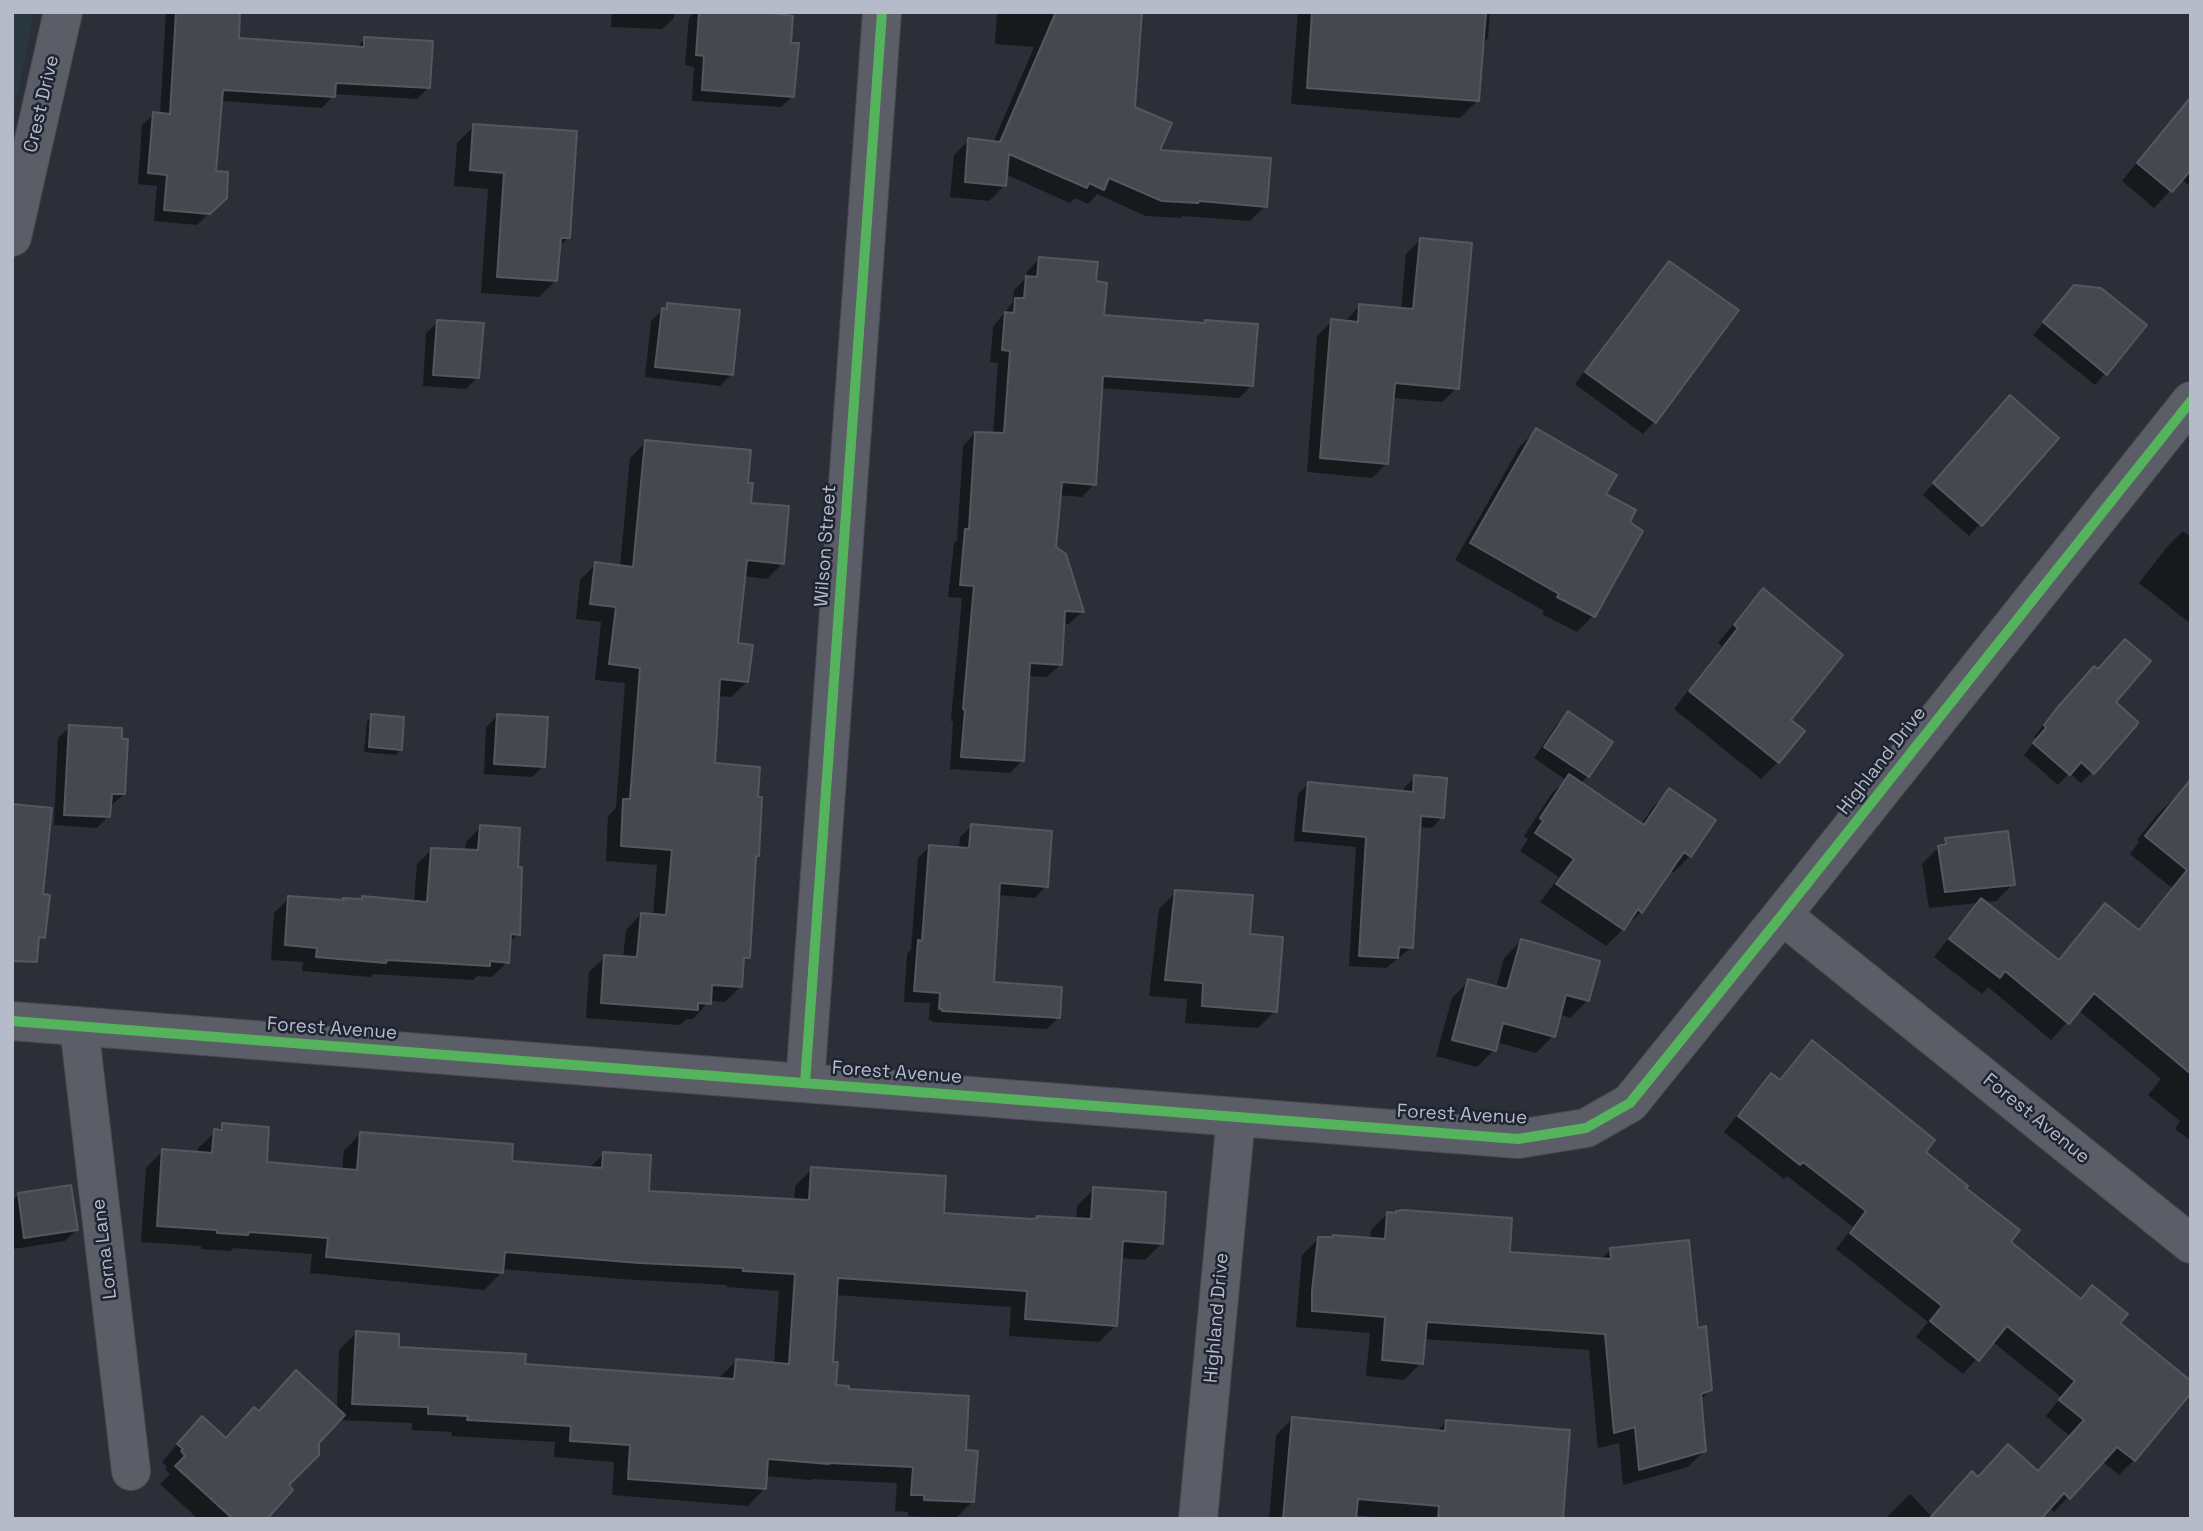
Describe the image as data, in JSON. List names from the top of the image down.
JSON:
{
  "streets": {
    "street": [
      "Crest Drive",
      "Wilson Street",
      "Highland Drive",
      "Forest Avenue",
      "Lorna Lane"
    ]
  },
  "crossings": [
    ["Wilson Street", "Forest Avenue"],
    ["Highland Drive", "Forest Avenue"],
    ["Forest Avenue", "Lorna Lane"]
  ]
}
